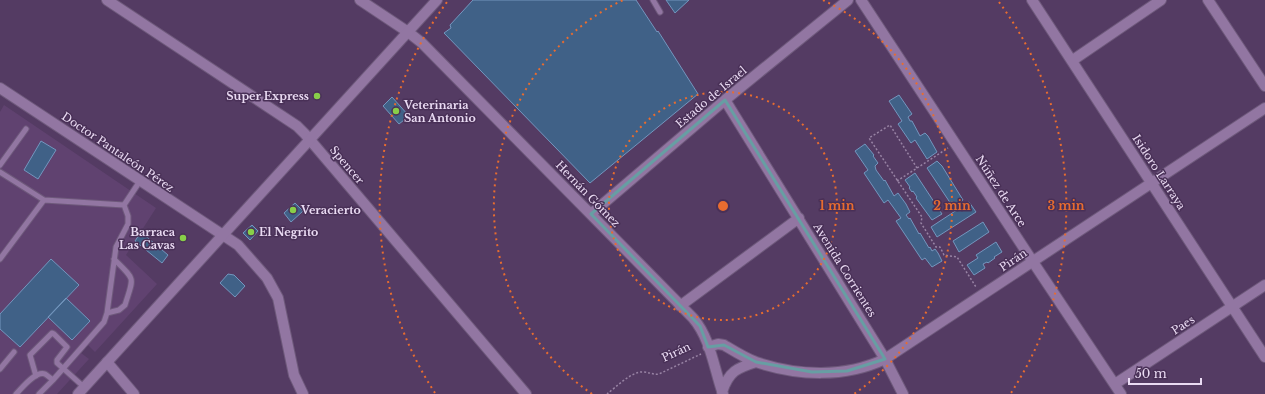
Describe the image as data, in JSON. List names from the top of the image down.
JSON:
{
  "streets": {
    "street": [
      "Estado de Israel",
      "Doctor Pantaleón Pérez",
      "Spencer",
      "Isidoro Larraya",
      "Núñez de Arce",
      "Hernán Gómez",
      "Pirán",
      "Avenida Corrientes",
      "Paes"
    ]
  },
  "crossings": [
    ["Estado de Israel", "Hernán Gómez"],
    ["Estado de Israel", "Avenida Corrientes"],
    ["Isidoro Larraya", "Pirán"],
    ["Isidoro Larraya", "Paes"],
    ["Núñez de Arce", "Pirán"],
    ["Núñez de Arce", "Paes"],
    ["Hernán Gómez", "Pirán"],
    ["Pirán", "Avenida Corrientes"]
  ],
  "places": [
    "Super Express",
    "Veterinaria San Antonio",
    "Veracierto",
    "El Negrito",
    "Barraca Las Cavas"
  ],
  "scale_bar": "50 m",
  "rings": ["1 min", "2 min", "3 min"]
}
